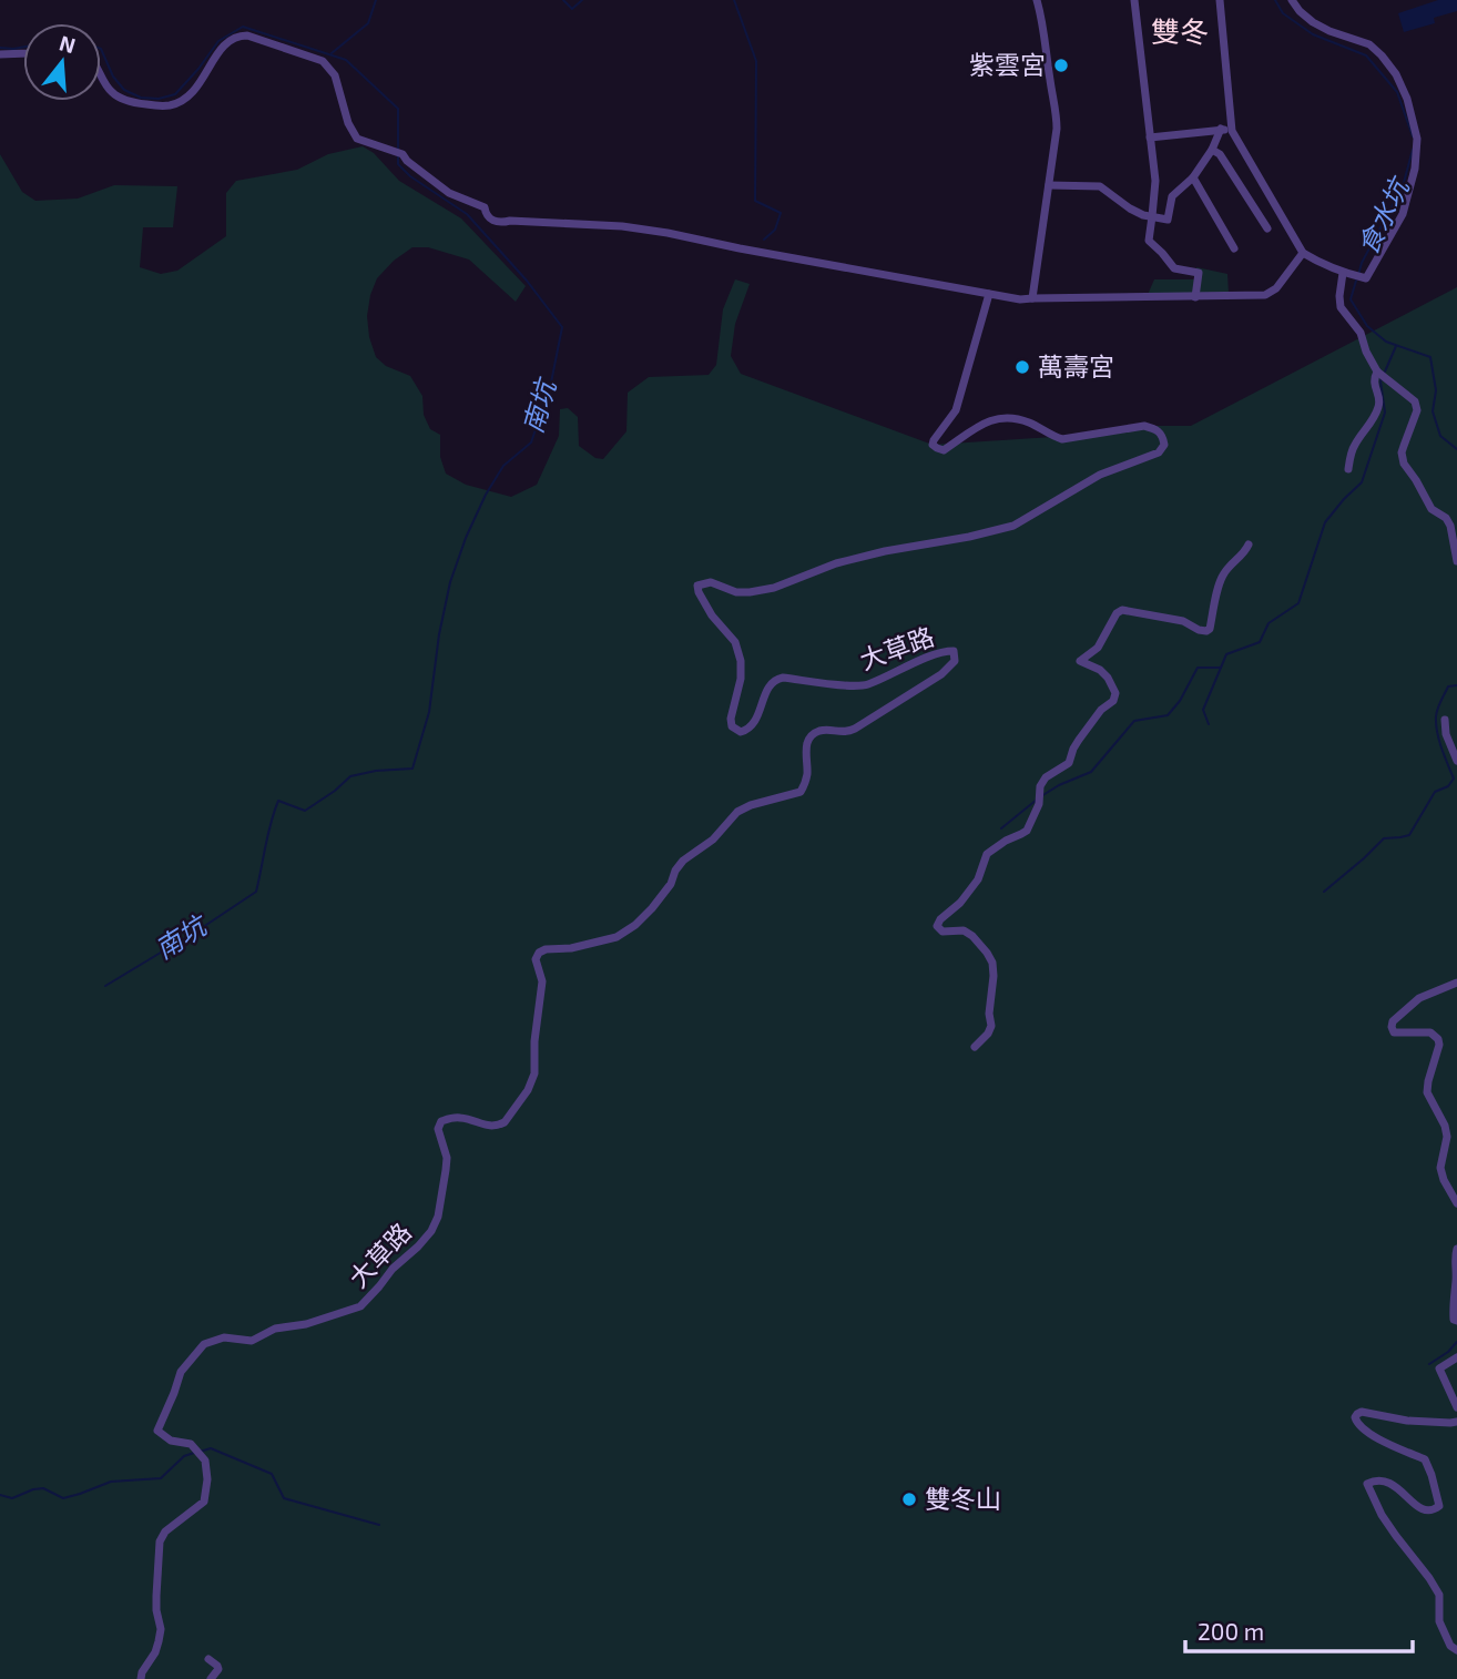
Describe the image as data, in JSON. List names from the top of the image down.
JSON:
{
  "streets": {
    "street": ["大草路"]
  },
  "districts": ["雙冬"],
  "water": ["食水坑", "南坑"],
  "places": ["紫雲宮", "萬壽宮", "雙冬山"],
  "scale_bar": "200 m",
  "north": "top"
}
